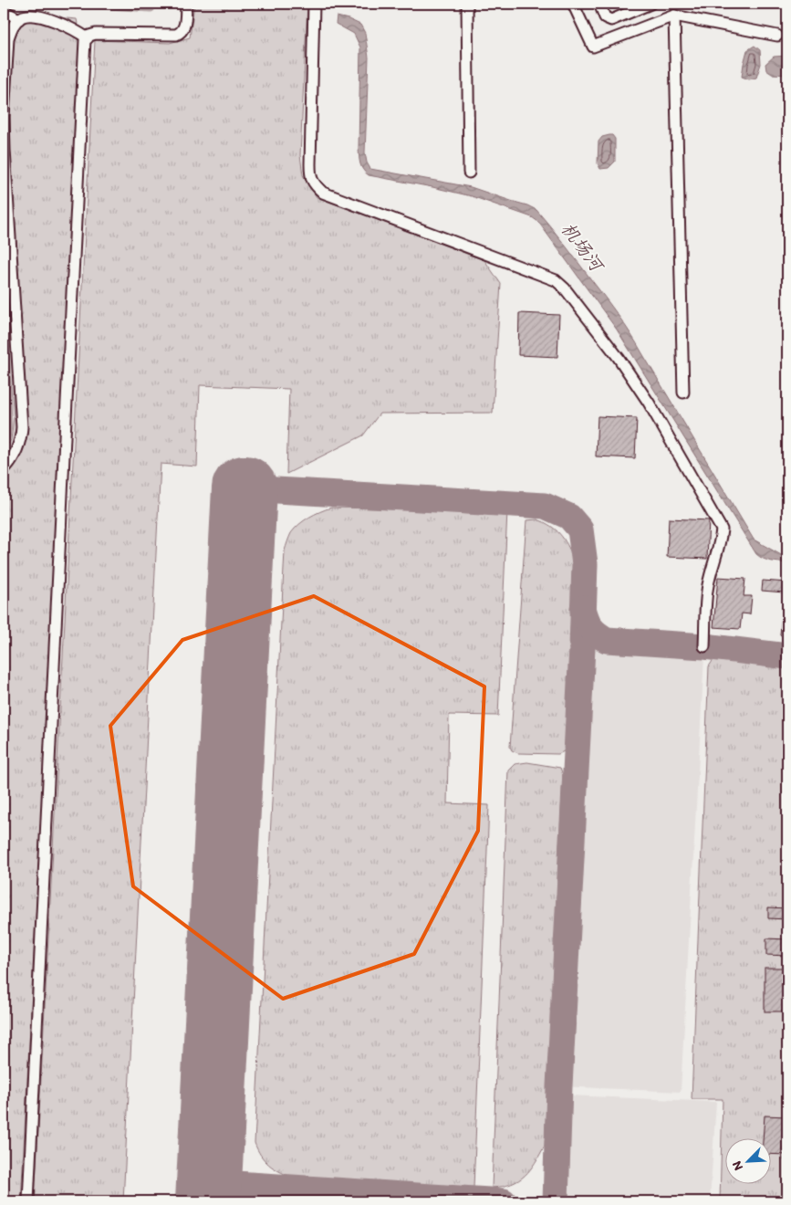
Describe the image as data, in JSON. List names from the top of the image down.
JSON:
{
  "water": ["机场河"],
  "north": "bottom left"
}
